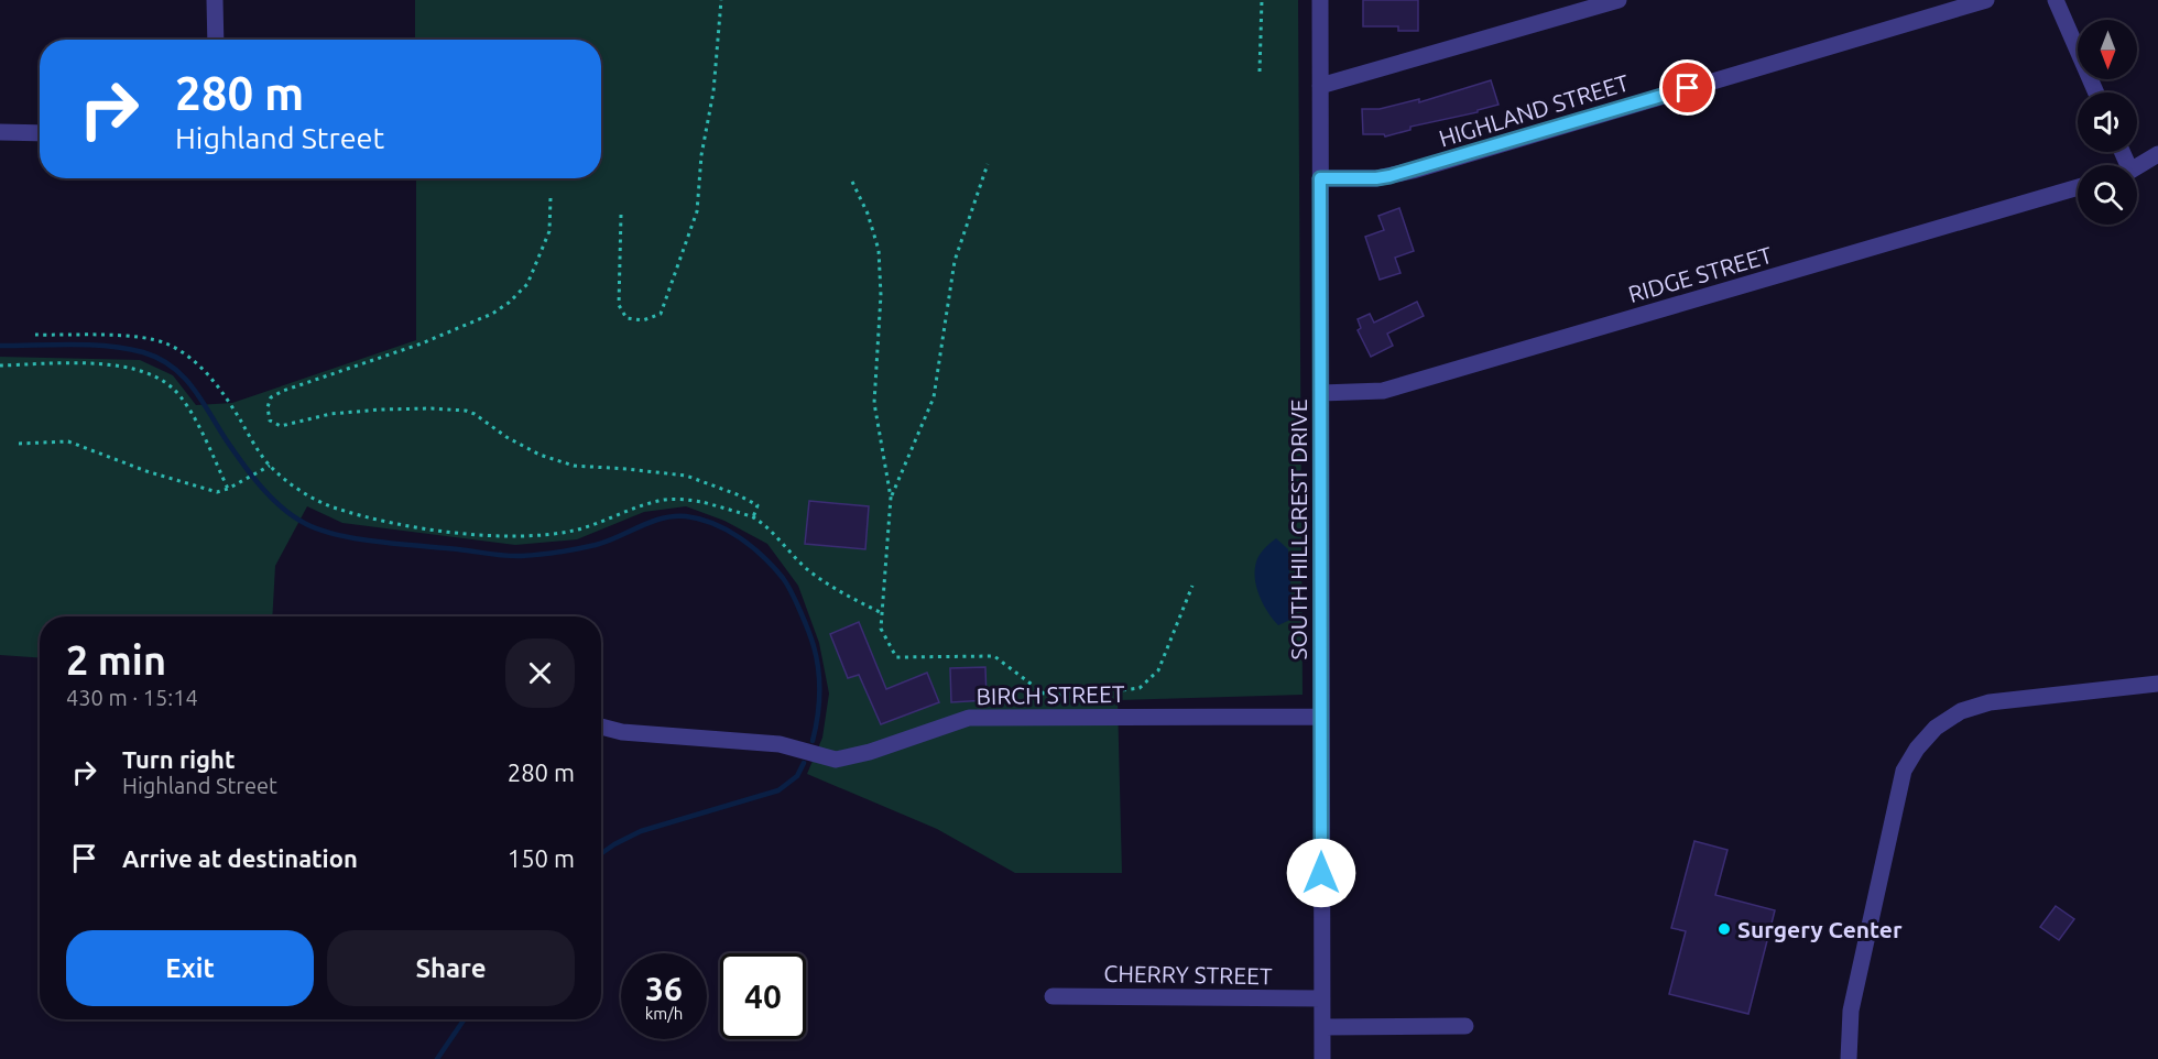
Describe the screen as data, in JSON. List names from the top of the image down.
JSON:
{
  "streets": {
    "street": [
      "HIGHLAND STREET",
      "RIDGE STREET",
      "SOUTH HILLCREST DRIVE",
      "BIRCH STREET",
      "CHERRY STREET"
    ]
  },
  "crossings": [
    ["HIGHLAND STREET", "SOUTH HILLCREST DRIVE"],
    ["RIDGE STREET", "SOUTH HILLCREST DRIVE"],
    ["SOUTH HILLCREST DRIVE", "BIRCH STREET"],
    ["SOUTH HILLCREST DRIVE", "CHERRY STREET"]
  ],
  "places": ["Surgery Center"],
  "north": "bottom",
  "page": {
    "turn": ["280 m", "Highland Street"],
    "heading": ["2 min", "430 m · 15:14"],
    "list": [
      {
        "name": "Turn right",
        "note": "Highland Street",
        "value": "280 m"
      },
      {
        "name": "Arrive at destination",
        "value": "150 m"
      }
    ],
    "buttons": ["Exit", "Share"],
    "speed": "36 km/h",
    "limit": "40"
  }
}
